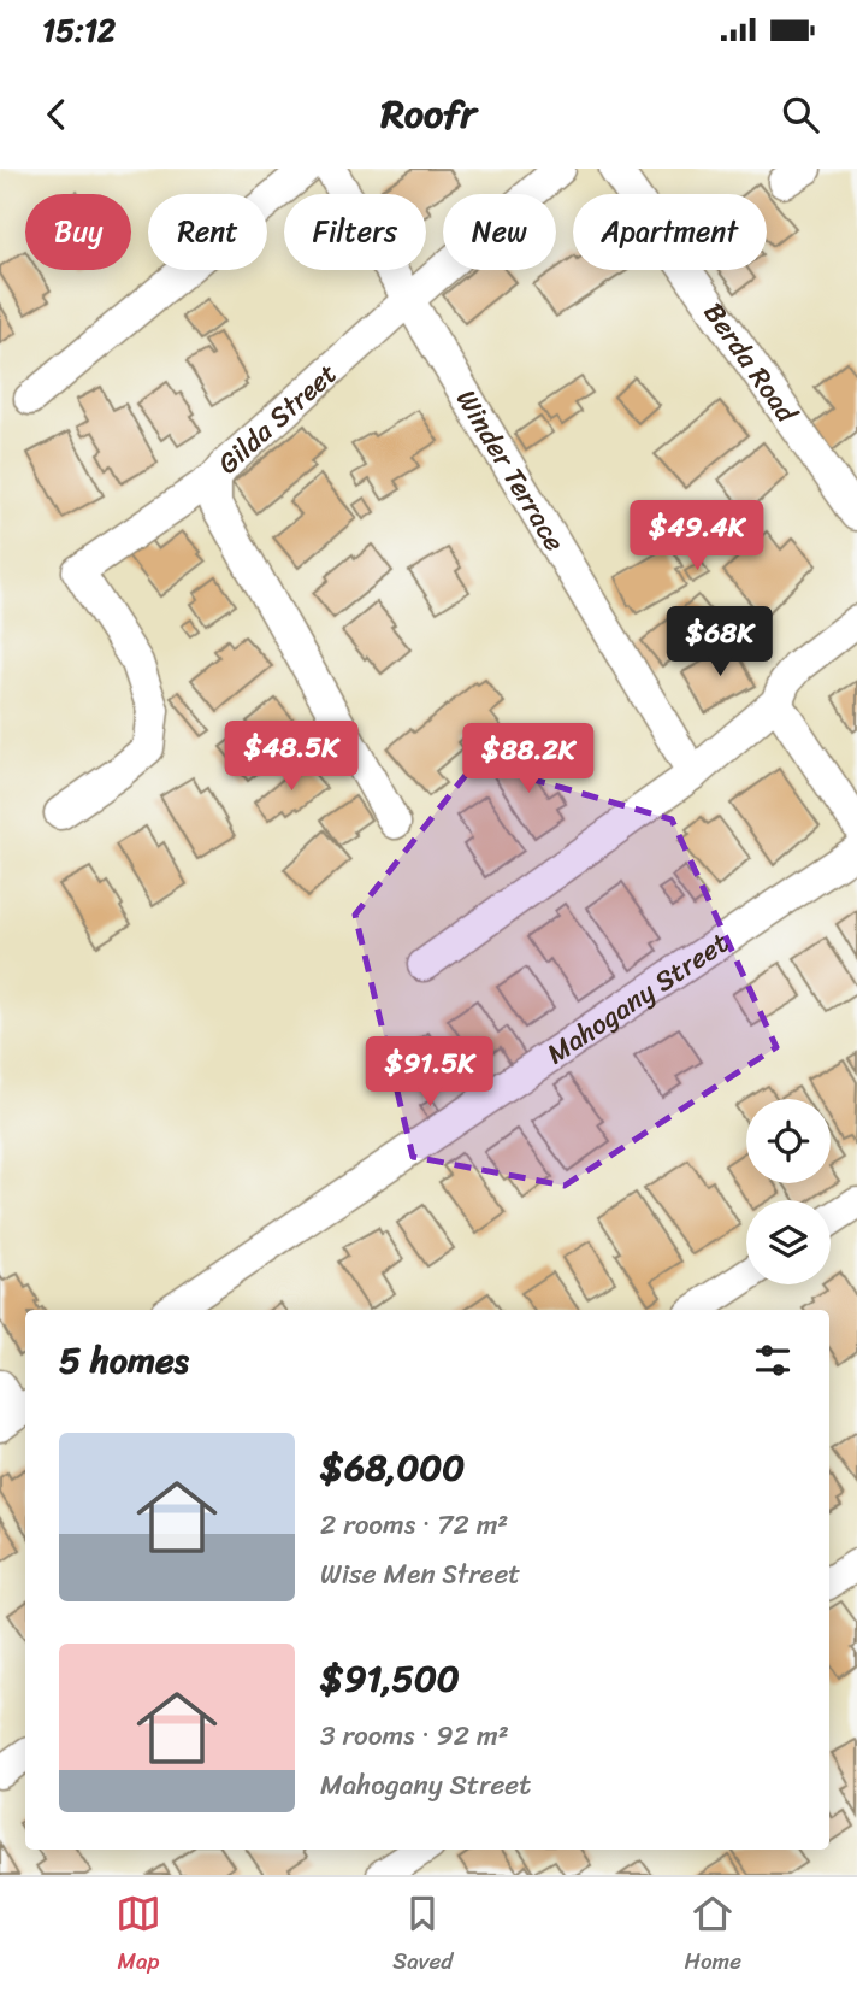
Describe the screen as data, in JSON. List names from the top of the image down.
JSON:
{
  "streets": {
    "street": [
      "Berda Road",
      "Gilda Street",
      "Winder Terrace",
      "Mahogany Street"
    ]
  },
  "crossings": [
    ["Gilda Street", "Winder Terrace"]
  ],
  "page": {
    "status": "15:12",
    "header": "Roofr",
    "chip": [
      "Buy",
      "Rent",
      "Filters",
      "New",
      "Apartment"
    ],
    "price": [
      "$49.4K",
      "$68K",
      "$48.5K",
      "$88.2K",
      "$91.5K"
    ],
    "heading": "5 homes",
    "list": [
      {
        "name": "$68,000",
        "note": "2 rooms · 72 m² · Wise Men Street"
      },
      {
        "name": "$91,500",
        "note": "3 rooms · 92 m² · Mahogany Street"
      }
    ],
    "tabs": ["Map", "Saved", "Home"]
  }
}
